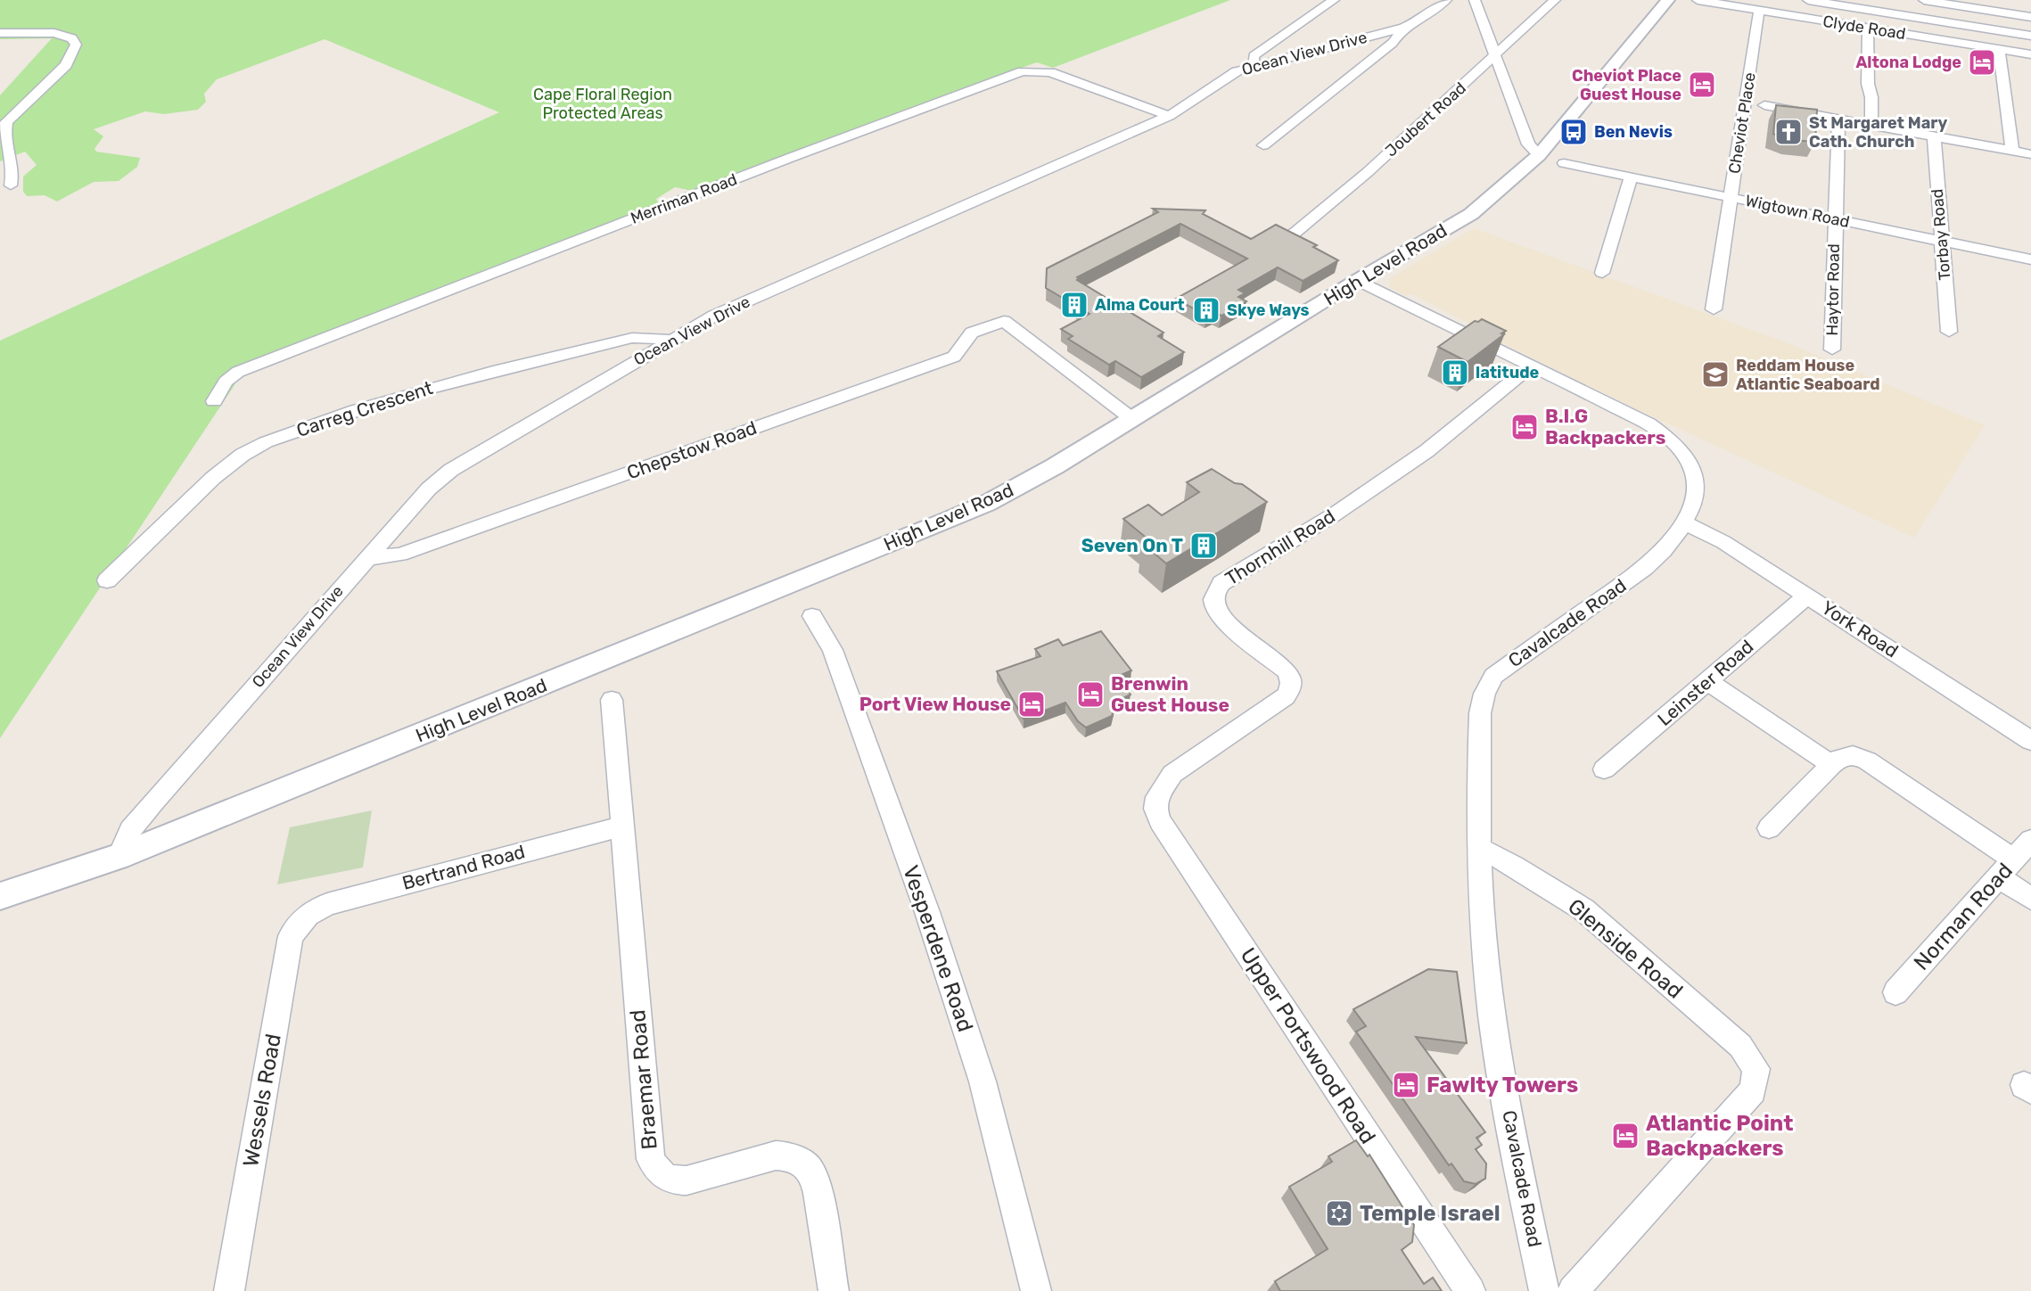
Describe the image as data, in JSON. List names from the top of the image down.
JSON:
{
  "streets": {
    "street": [
      "Clyde Road",
      "Ocean View Drive",
      "Joubert Road",
      "Cheviot Place",
      "Merriman Road",
      "Wigtown Road",
      "Torbay Road",
      "High Level Road",
      "Haytor Road",
      "Carreg Crescent",
      "Chepstow Road",
      "Thornhill Road",
      "Cavalcade Road",
      "York Road",
      "Leinster Road",
      "Bertrand Road",
      "Norman Road",
      "Vesperdene Road",
      "Glenside Road",
      "Upper Portswood Road",
      "Braemar Road",
      "Wessels Road"
    ]
  },
  "crossings": [
    ["Clyde Road", "Cheviot Place"],
    ["Ocean View Drive", "Merriman Road"],
    ["Ocean View Drive", "High Level Road"],
    ["Ocean View Drive", "Carreg Crescent"],
    ["Ocean View Drive", "Chepstow Road"],
    ["Cheviot Place", "Wigtown Road"],
    ["Wigtown Road", "Torbay Road"],
    ["Wigtown Road", "Haytor Road"],
    ["High Level Road", "Chepstow Road"],
    ["High Level Road", "Cavalcade Road"],
    ["Thornhill Road", "Cavalcade Road"],
    ["Thornhill Road", "Upper Portswood Road"],
    ["Cavalcade Road", "York Road"],
    ["Cavalcade Road", "Glenside Road"],
    ["York Road", "Leinster Road"],
    ["Bertrand Road", "Braemar Road"],
    ["Bertrand Road", "Wessels Road"]
  ],
  "parks": ["Cape Floral Region Protected Areas"],
  "places": {
    "hotel": [
      "Altona Lodge",
      "Cheviot Place Guest House",
      "B.I.G Backpackers",
      "Brenwin Guest House",
      "Port View House",
      "Fawlty Towers",
      "Atlantic Point Backpackers"
    ],
    "bus stop": ["Ben Nevis"],
    "church": ["St Margaret Mary Cath. Church"],
    "building": [
      "Alma Court",
      "Skye Ways",
      "latitude",
      "Seven On T"
    ],
    "school or university": ["Reddam House Atlantic Seaboard"],
    "synagogue": ["Temple Israel"]
  }
}
